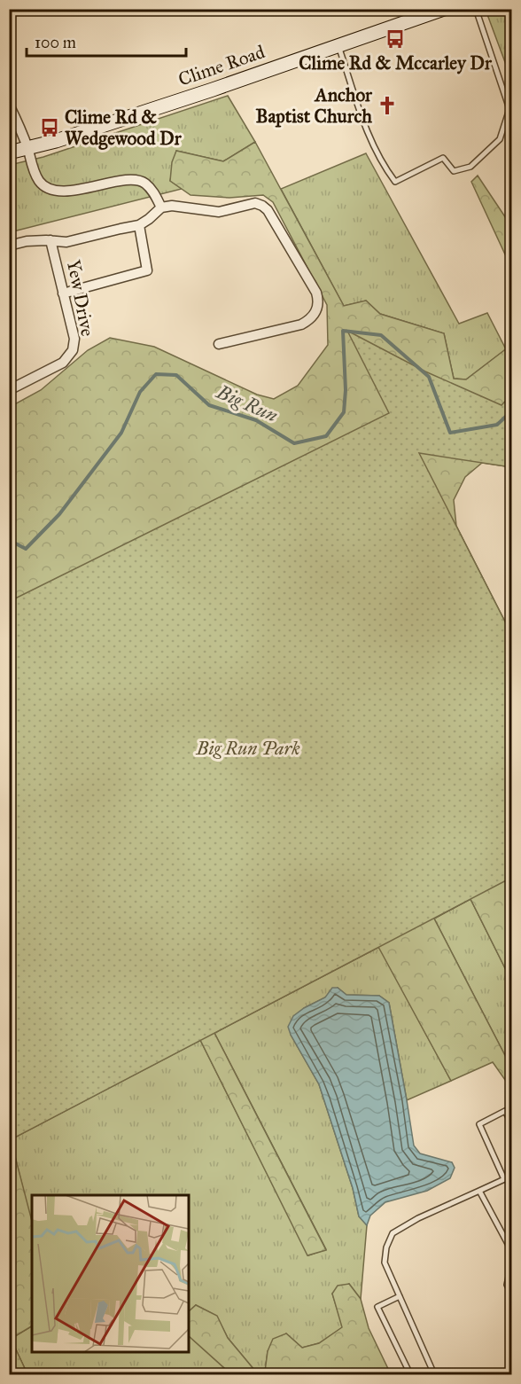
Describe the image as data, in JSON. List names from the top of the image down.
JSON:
{
  "streets": {
    "main road": ["Clime Road"],
    "street": ["Yew Drive"]
  },
  "water": ["Big Run"],
  "parks": ["Big Run Park"],
  "places": {
    "bus stop": ["Clime Rd & Mccarley Dr", "Clime Rd & Wedgewood Dr"],
    "church": ["Anchor Baptist Church"]
  },
  "scale_bar": "100 m"
}
